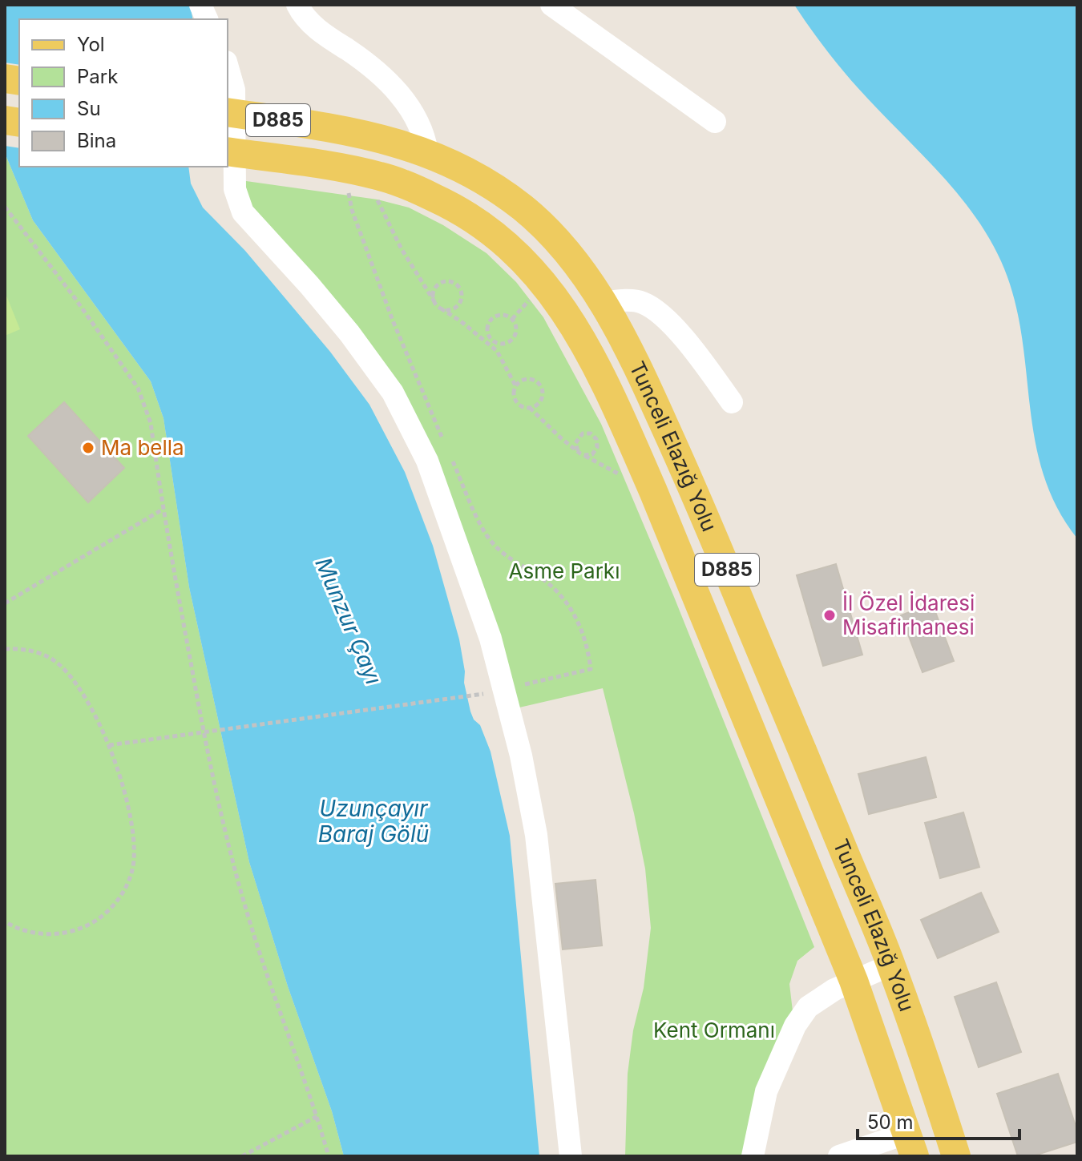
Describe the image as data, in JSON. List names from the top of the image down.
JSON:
{
  "streets": {
    "main road": ["D885", "Tunceli Elazığ Yolu"]
  },
  "crossings": [
    ["D885", "Tunceli Elazığ Yolu"]
  ],
  "water": ["Munzur Çayı", "Uzunçayır Baraj Gölü"],
  "parks": ["Asme Parkı", "Kent Ormanı"],
  "places": ["Ma bella", "İl Özel İdaresi Misafirhanesi"],
  "legend": [
    "Yol",
    "Park",
    "Su",
    "Bina"
  ],
  "scale_bar": "50 m"
}
